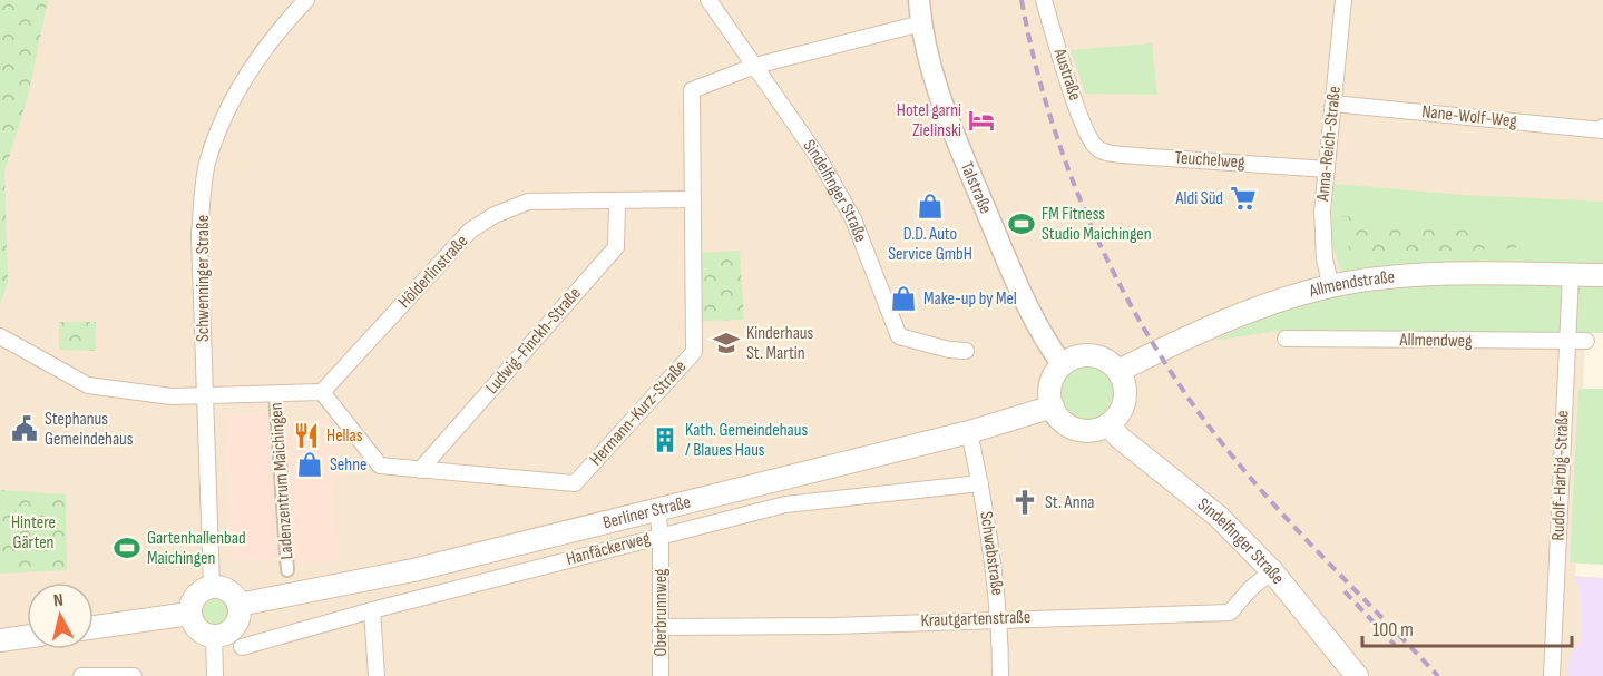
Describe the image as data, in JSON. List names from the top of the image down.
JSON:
{
  "streets": {
    "main road": ["Sindelfinger Straße", "Allmendstraße", "Berliner Straße"],
    "street": [
      "Austraße",
      "Nane-Wolf-Weg",
      "Anna-Reich-Straße",
      "Teuchelweg",
      "Talstraße",
      "Hölderlinstraße",
      "Schwenninger Straße",
      "Ludwig-Finckh-Straße",
      "Allmendweg",
      "Hermann-Kurz-Straße",
      "Rudolf-Harbig-Straße",
      "Ladenzentrum Maichingen",
      "Hanfäckerweg",
      "Schwabstraße",
      "Oberbrunnweg",
      "Krautgartenstraße"
    ]
  },
  "crossings": [
    ["Austraße", "Teuchelweg"],
    ["Nane-Wolf-Weg", "Anna-Reich-Straße"],
    ["Anna-Reich-Straße", "Teuchelweg"],
    ["Anna-Reich-Straße", "Allmendstraße"],
    ["Talstraße", "Sindelfinger Straße"],
    ["Talstraße", "Allmendstraße"],
    ["Talstraße", "Hermann-Kurz-Straße"],
    ["Talstraße", "Berliner Straße"],
    ["Sindelfinger Straße", "Allmendstraße"],
    ["Sindelfinger Straße", "Hermann-Kurz-Straße"],
    ["Sindelfinger Straße", "Berliner Straße"],
    ["Sindelfinger Straße", "Krautgartenstraße"],
    ["Hölderlinstraße", "Ludwig-Finckh-Straße"],
    ["Hölderlinstraße", "Hermann-Kurz-Straße"],
    ["Schwenninger Straße", "Berliner Straße"],
    ["Allmendstraße", "Rudolf-Harbig-Straße"],
    ["Allmendstraße", "Berliner Straße"],
    ["Ludwig-Finckh-Straße", "Hermann-Kurz-Straße"],
    ["Allmendweg", "Rudolf-Harbig-Straße"],
    ["Berliner Straße", "Schwabstraße"],
    ["Berliner Straße", "Oberbrunnweg"],
    ["Hanfäckerweg", "Schwabstraße"],
    ["Hanfäckerweg", "Oberbrunnweg"],
    ["Schwabstraße", "Krautgartenstraße"],
    ["Oberbrunnweg", "Krautgartenstraße"]
  ],
  "parks": ["Hintere Gärten"],
  "places": {
    "hotel": ["Hotel garni Zielinski"],
    "supermarket": ["Aldi Süd"],
    "shop": ["D.D. Auto Service GmbH", "Make-up by Mel", "Sehne"],
    "sports": ["FM Fitness Studio Maichingen", "Gartenhallenbad Maichingen"],
    "school or university": ["Kinderhaus St. Martin"],
    "public building": ["Stephanus Gemeindehaus"],
    "restaurant": ["Hellas"],
    "building": ["Kath. Gemeindehaus / Blaues Haus"],
    "church": ["St. Anna"]
  },
  "scale_bar": "100 m",
  "north": "top"
}
